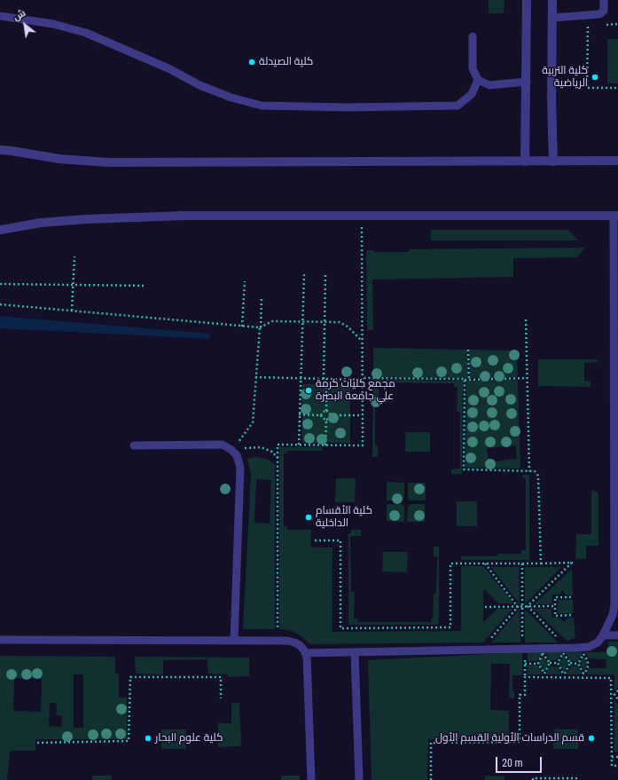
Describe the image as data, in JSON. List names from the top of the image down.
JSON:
{
  "places": [
    "كلية الصيدلة",
    "كلية التربية الرياضية",
    "مجمع كليات كرمة علي جامعة البصرة",
    "كلية الأقسام الداخلية",
    "كلية علوم البحار",
    "قسم الدراسات الأولية القسم الأول"
  ],
  "scale_bar": "20 m",
  "north": "top left"
}
